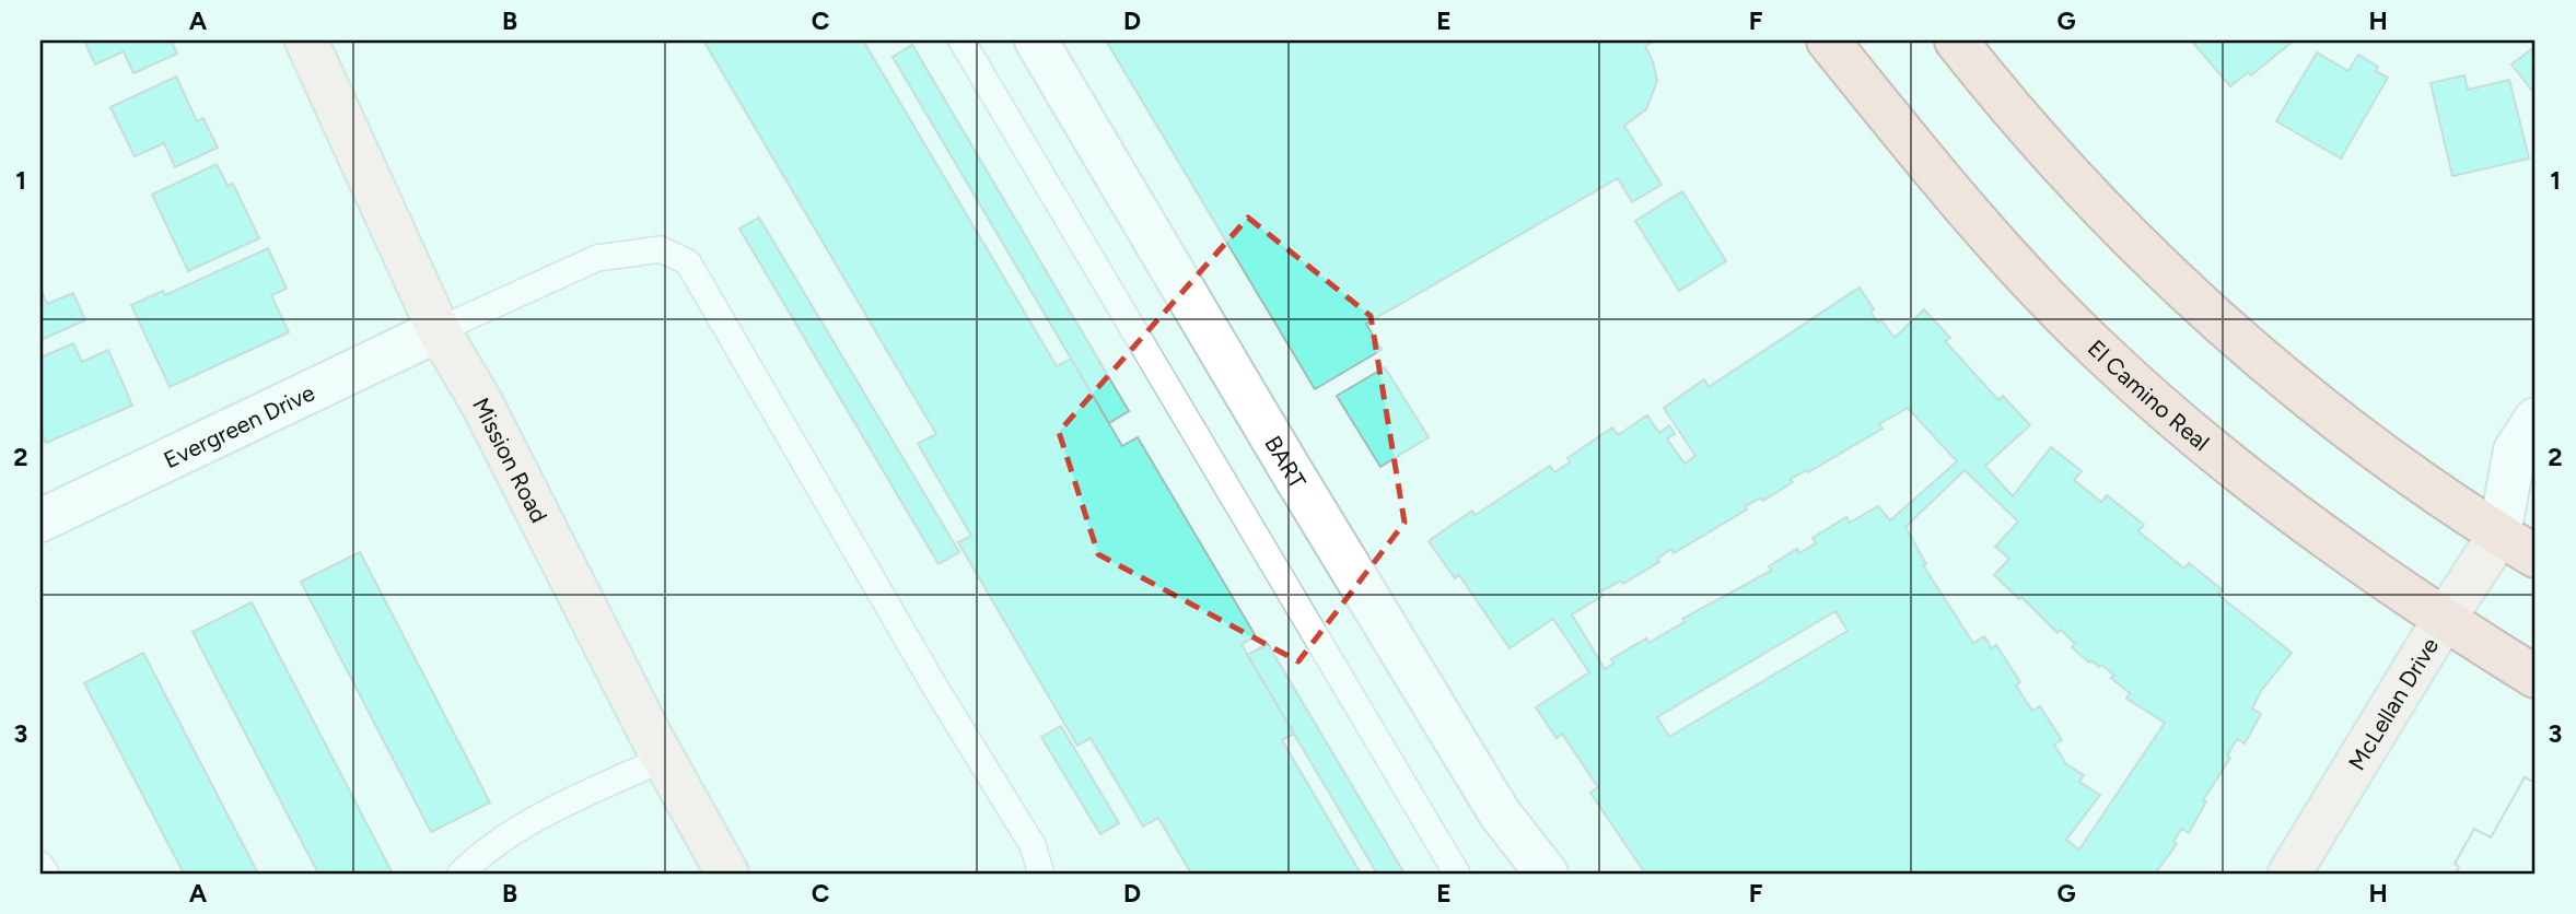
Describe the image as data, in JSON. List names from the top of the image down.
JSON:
{
  "streets": {
    "main road": ["El Camino Real", "Mission Road", "McLellan Drive"],
    "street": ["Evergreen Drive", "BART"]
  },
  "crossings": [
    ["El Camino Real", "McLellan Drive"],
    ["Evergreen Drive", "Mission Road"]
  ],
  "grid": {
    "columns": [
      "A",
      "B",
      "C",
      "D",
      "E",
      "F",
      "G",
      "H"
    ],
    "rows": ["1", "2", "3"]
  }
}
